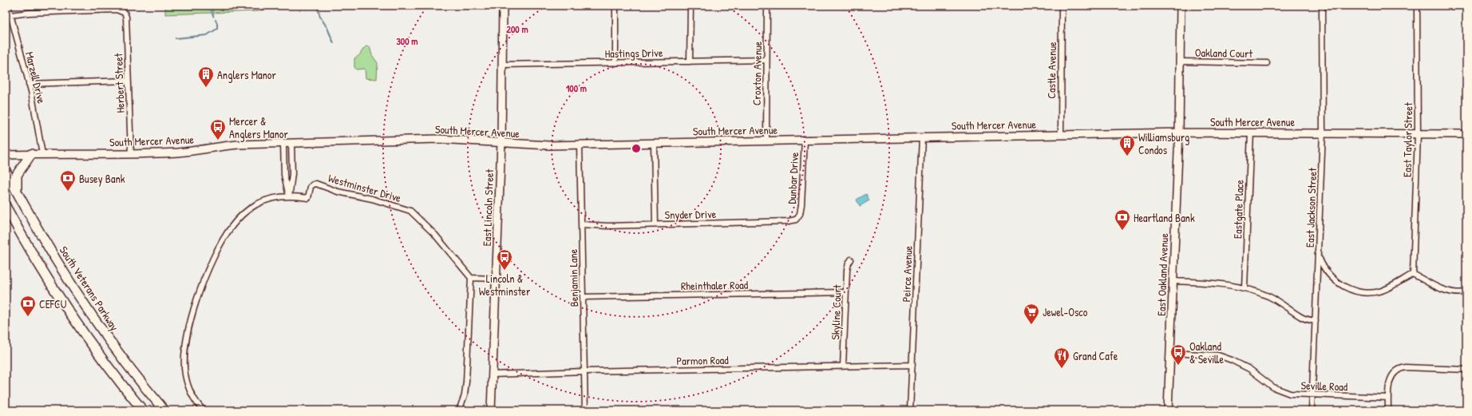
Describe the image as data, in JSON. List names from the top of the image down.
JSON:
{
  "streets": {
    "highway": ["South Veterans Parkway"],
    "main road": ["South Mercer Avenue", "East Lincoln Street", "East Oakland Avenue"],
    "street": [
      "Hastings Drive",
      "Oakland Court",
      "Castle Avenue",
      "Croxton Avenue",
      "Marzell Drive",
      "Herbert Street",
      "East Taylor Street",
      "Dunbar Drive",
      "Westminster Drive",
      "East Jackson Street",
      "Eastgate Place",
      "Snyder Drive",
      "Peirce Avenue",
      "Benjamin Lane",
      "Rheinthaler Road",
      "Skyline Court",
      "Parmon Road",
      "Seville Road"
    ]
  },
  "crossings": [
    ["Hastings Drive", "Croxton Avenue"],
    ["Hastings Drive", "East Lincoln Street"],
    ["Oakland Court", "East Oakland Avenue"],
    ["Castle Avenue", "South Mercer Avenue"],
    ["Croxton Avenue", "South Mercer Avenue"],
    ["Marzell Drive", "Herbert Street"],
    ["Marzell Drive", "South Mercer Avenue"],
    ["Herbert Street", "South Mercer Avenue"],
    ["South Mercer Avenue", "East Taylor Street"],
    ["South Mercer Avenue", "Dunbar Drive"],
    ["South Mercer Avenue", "East Lincoln Street"],
    ["South Mercer Avenue", "East Jackson Street"],
    ["South Mercer Avenue", "Eastgate Place"],
    ["South Mercer Avenue", "Peirce Avenue"],
    ["South Mercer Avenue", "East Oakland Avenue"],
    ["South Mercer Avenue", "Benjamin Lane"],
    ["Dunbar Drive", "Snyder Drive"],
    ["East Lincoln Street", "Parmon Road"],
    ["East Jackson Street", "Seville Road"],
    ["Snyder Drive", "Benjamin Lane"],
    ["Peirce Avenue", "Parmon Road"],
    ["East Oakland Avenue", "Seville Road"],
    ["Benjamin Lane", "Rheinthaler Road"],
    ["Benjamin Lane", "Parmon Road"],
    ["Rheinthaler Road", "Skyline Court"],
    ["Skyline Court", "Parmon Road"]
  ],
  "places": {
    "building": ["Anglers Manor", "Williamsburg Condos"],
    "bus stop": ["Mercer & Anglers Manor", "Lincoln & Westminster", "Oakland & Seville"],
    "bank": ["Busey Bank", "Heartland Bank", "CEFCU"],
    "supermarket": ["Jewel-Osco"],
    "restaurant": ["Grand Cafe"]
  },
  "rings": ["200 m", "300 m", "100 m"]
}
